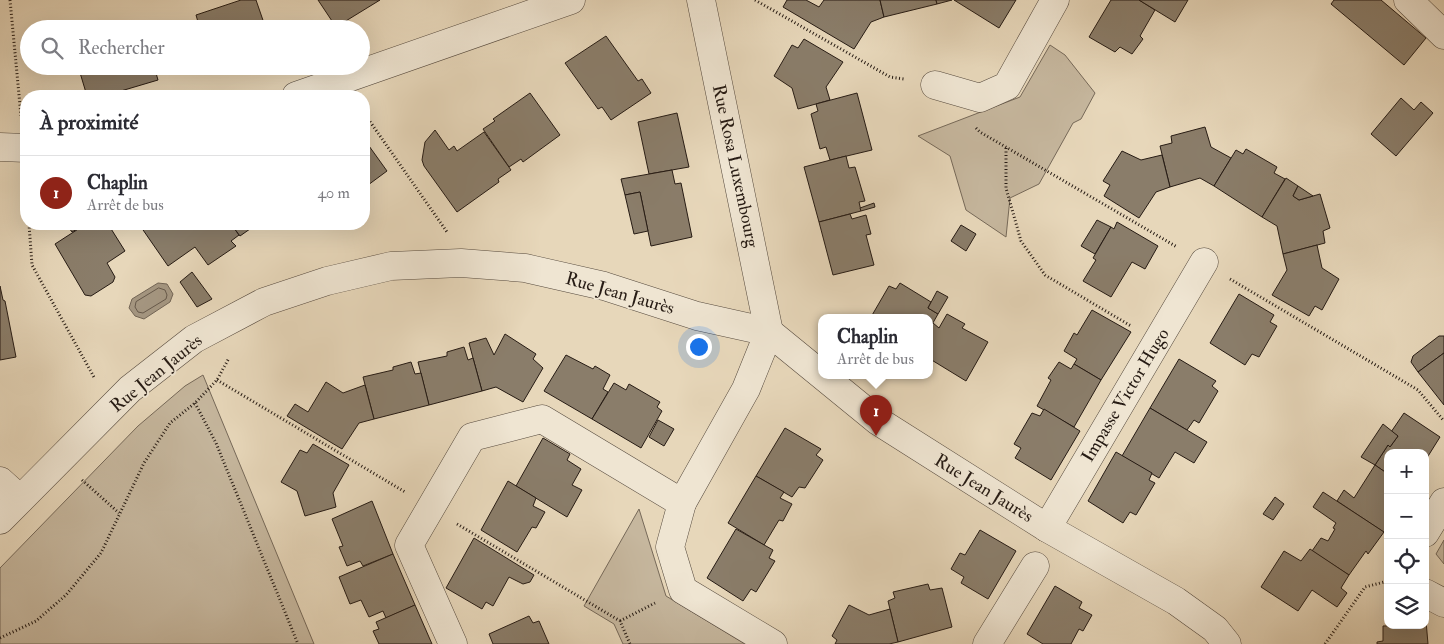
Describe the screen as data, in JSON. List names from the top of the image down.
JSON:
{
  "streets": {
    "street": ["Rue Rosa Luxembourg", "Rue Jean Jaurès", "Impasse Victor Hugo"]
  },
  "crossings": [
    ["Rue Rosa Luxembourg", "Rue Jean Jaurès"],
    ["Rue Jean Jaurès", "Impasse Victor Hugo"]
  ],
  "page": {
    "search": "Rechercher",
    "heading": "À proximité",
    "list": [
      {
        "mark": "1",
        "name": "Chaplin",
        "note": "Arrêt de bus",
        "value": "40 m"
      }
    ],
    "popup": ["Chaplin", "Arrêt de bus"],
    "pins": "1",
    "map_buttons": ["+", "−"]
  }
}
